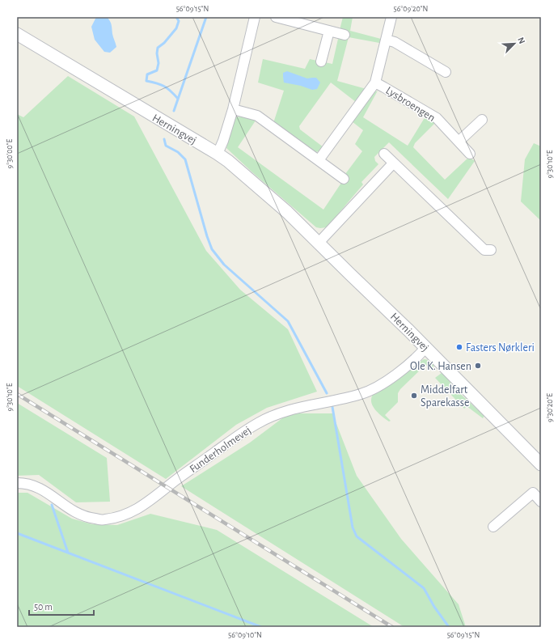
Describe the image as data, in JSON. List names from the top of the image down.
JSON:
{
  "streets": {
    "street": ["Lysbroengen", "Herningvej", "Funderholmevej"]
  },
  "crossings": [
    ["Herningvej", "Funderholmevej"]
  ],
  "places": ["Fasters Nørkleri", "Ole K. Hansen", "Middelfart Sparekasse"],
  "scale_bar": "50 m",
  "north": "top right",
  "coordinates": [
    "56°09'15\"N",
    "56°09'20\"N",
    "9°30'00\"E",
    "9°30'10\"E",
    "9°30'20\"E",
    "56°09'10\"N"
  ]
}
